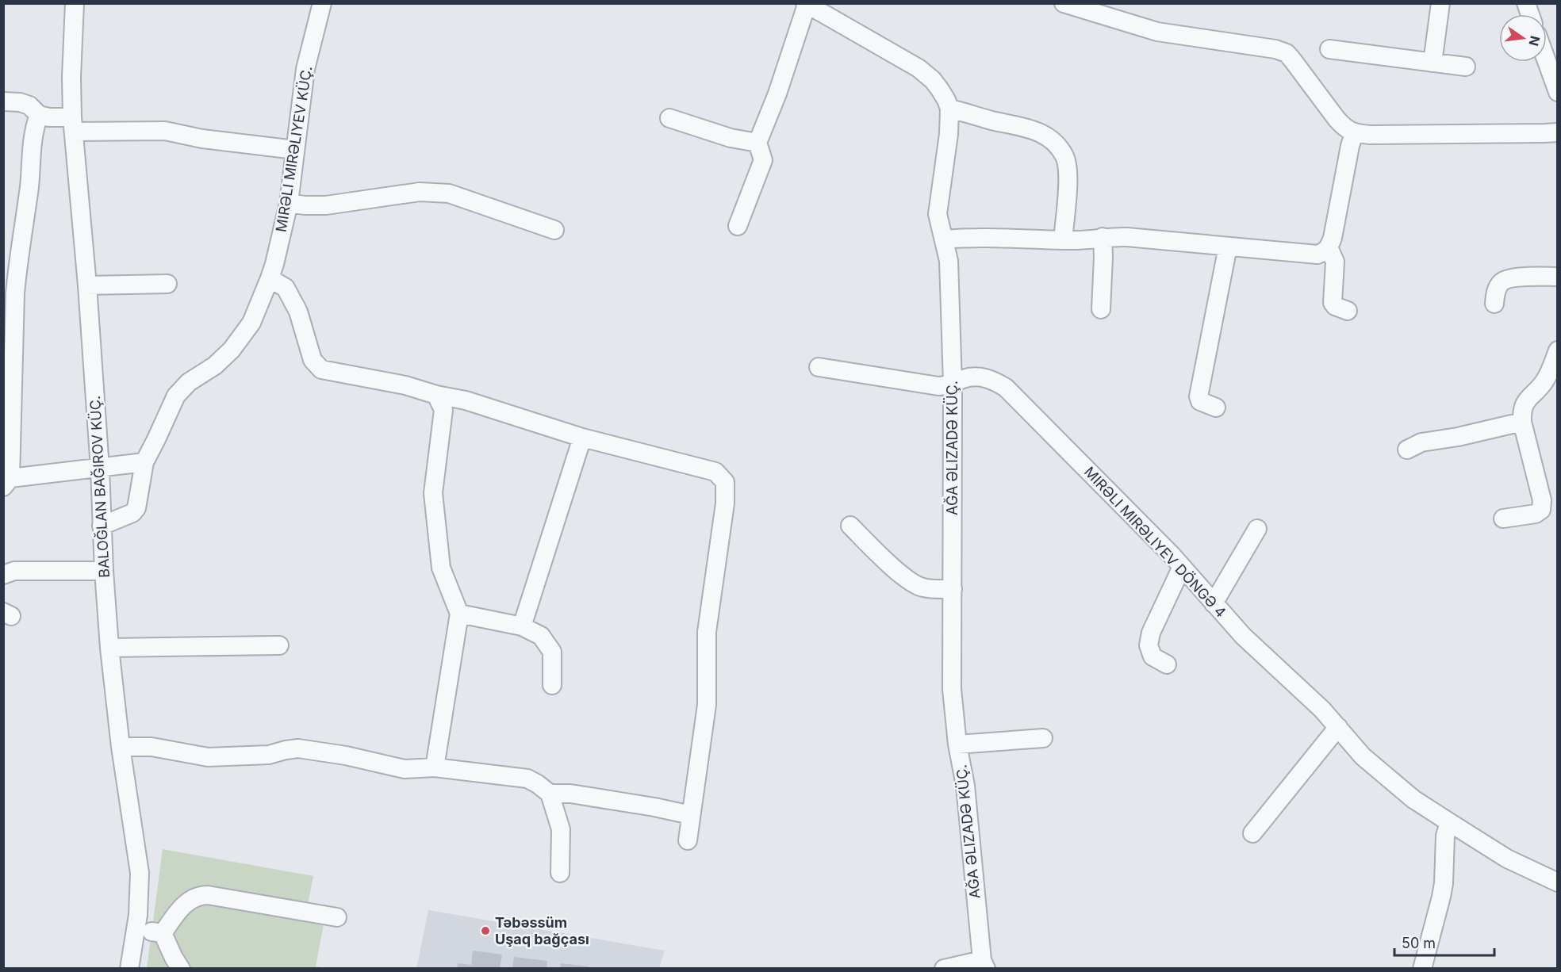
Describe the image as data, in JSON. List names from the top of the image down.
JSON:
{
  "streets": {
    "street": ["MIRƏLI MIRƏLIYEV KÜÇ.", "AĞA ƏLIZADƏ KÜÇ.", "MIRƏLI MIRƏLIYEV DÖNGƏ 4"]
  },
  "crossings": [
    ["AĞA ƏLIZADƏ KÜÇ.", "MIRƏLI MIRƏLIYEV DÖNGƏ 4"]
  ],
  "places": ["Təbəssüm Uşaq bağçası"],
  "scale_bar": "50 m",
  "north": "right"
}
